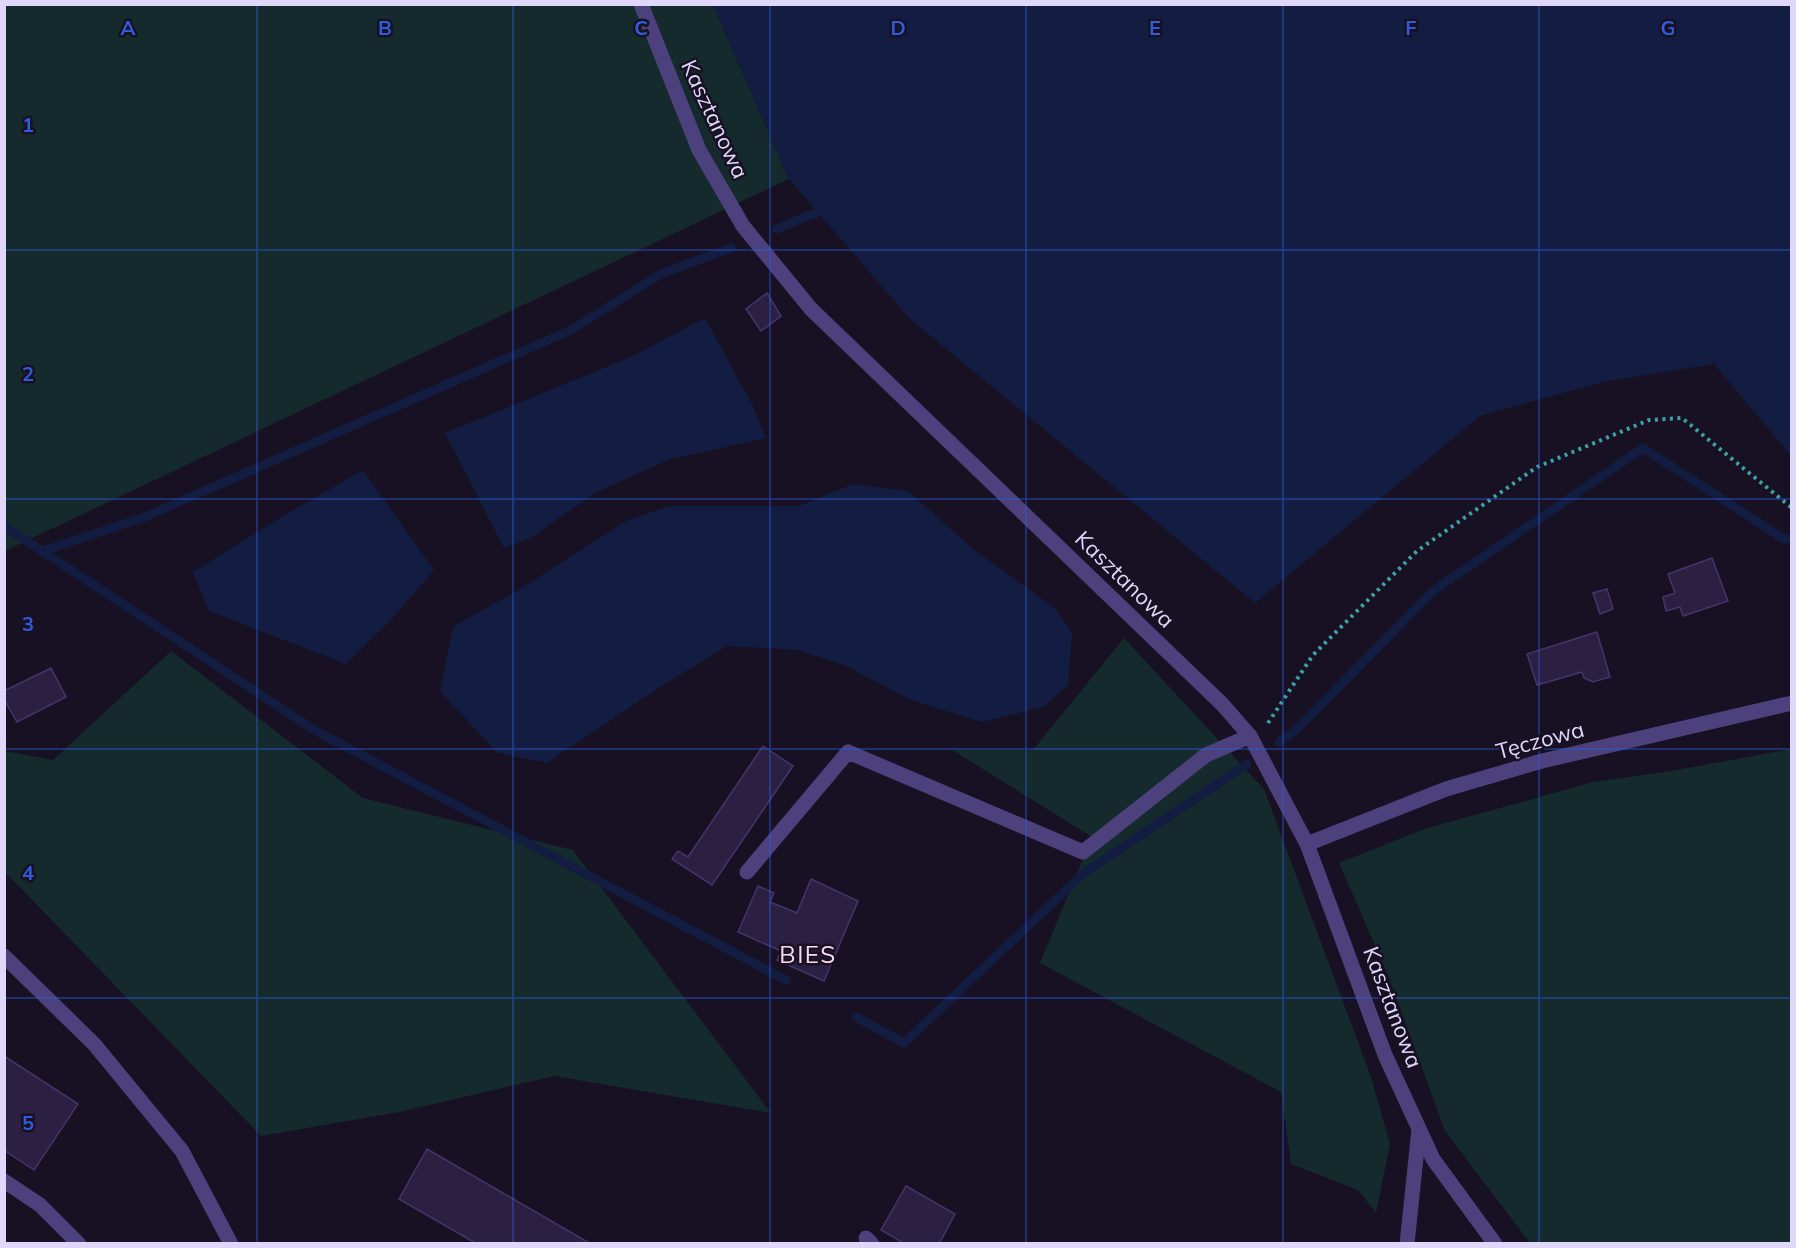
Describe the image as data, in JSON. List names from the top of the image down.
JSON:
{
  "streets": {
    "street": ["Kasztanowa", "Tęczowa"]
  },
  "crossings": [
    ["Kasztanowa", "Tęczowa"]
  ],
  "districts": ["BIES"],
  "grid": {
    "columns": [
      "A",
      "B",
      "C",
      "D",
      "E",
      "F",
      "G"
    ],
    "rows": [
      "1",
      "2",
      "3",
      "4",
      "5"
    ]
  }
}
